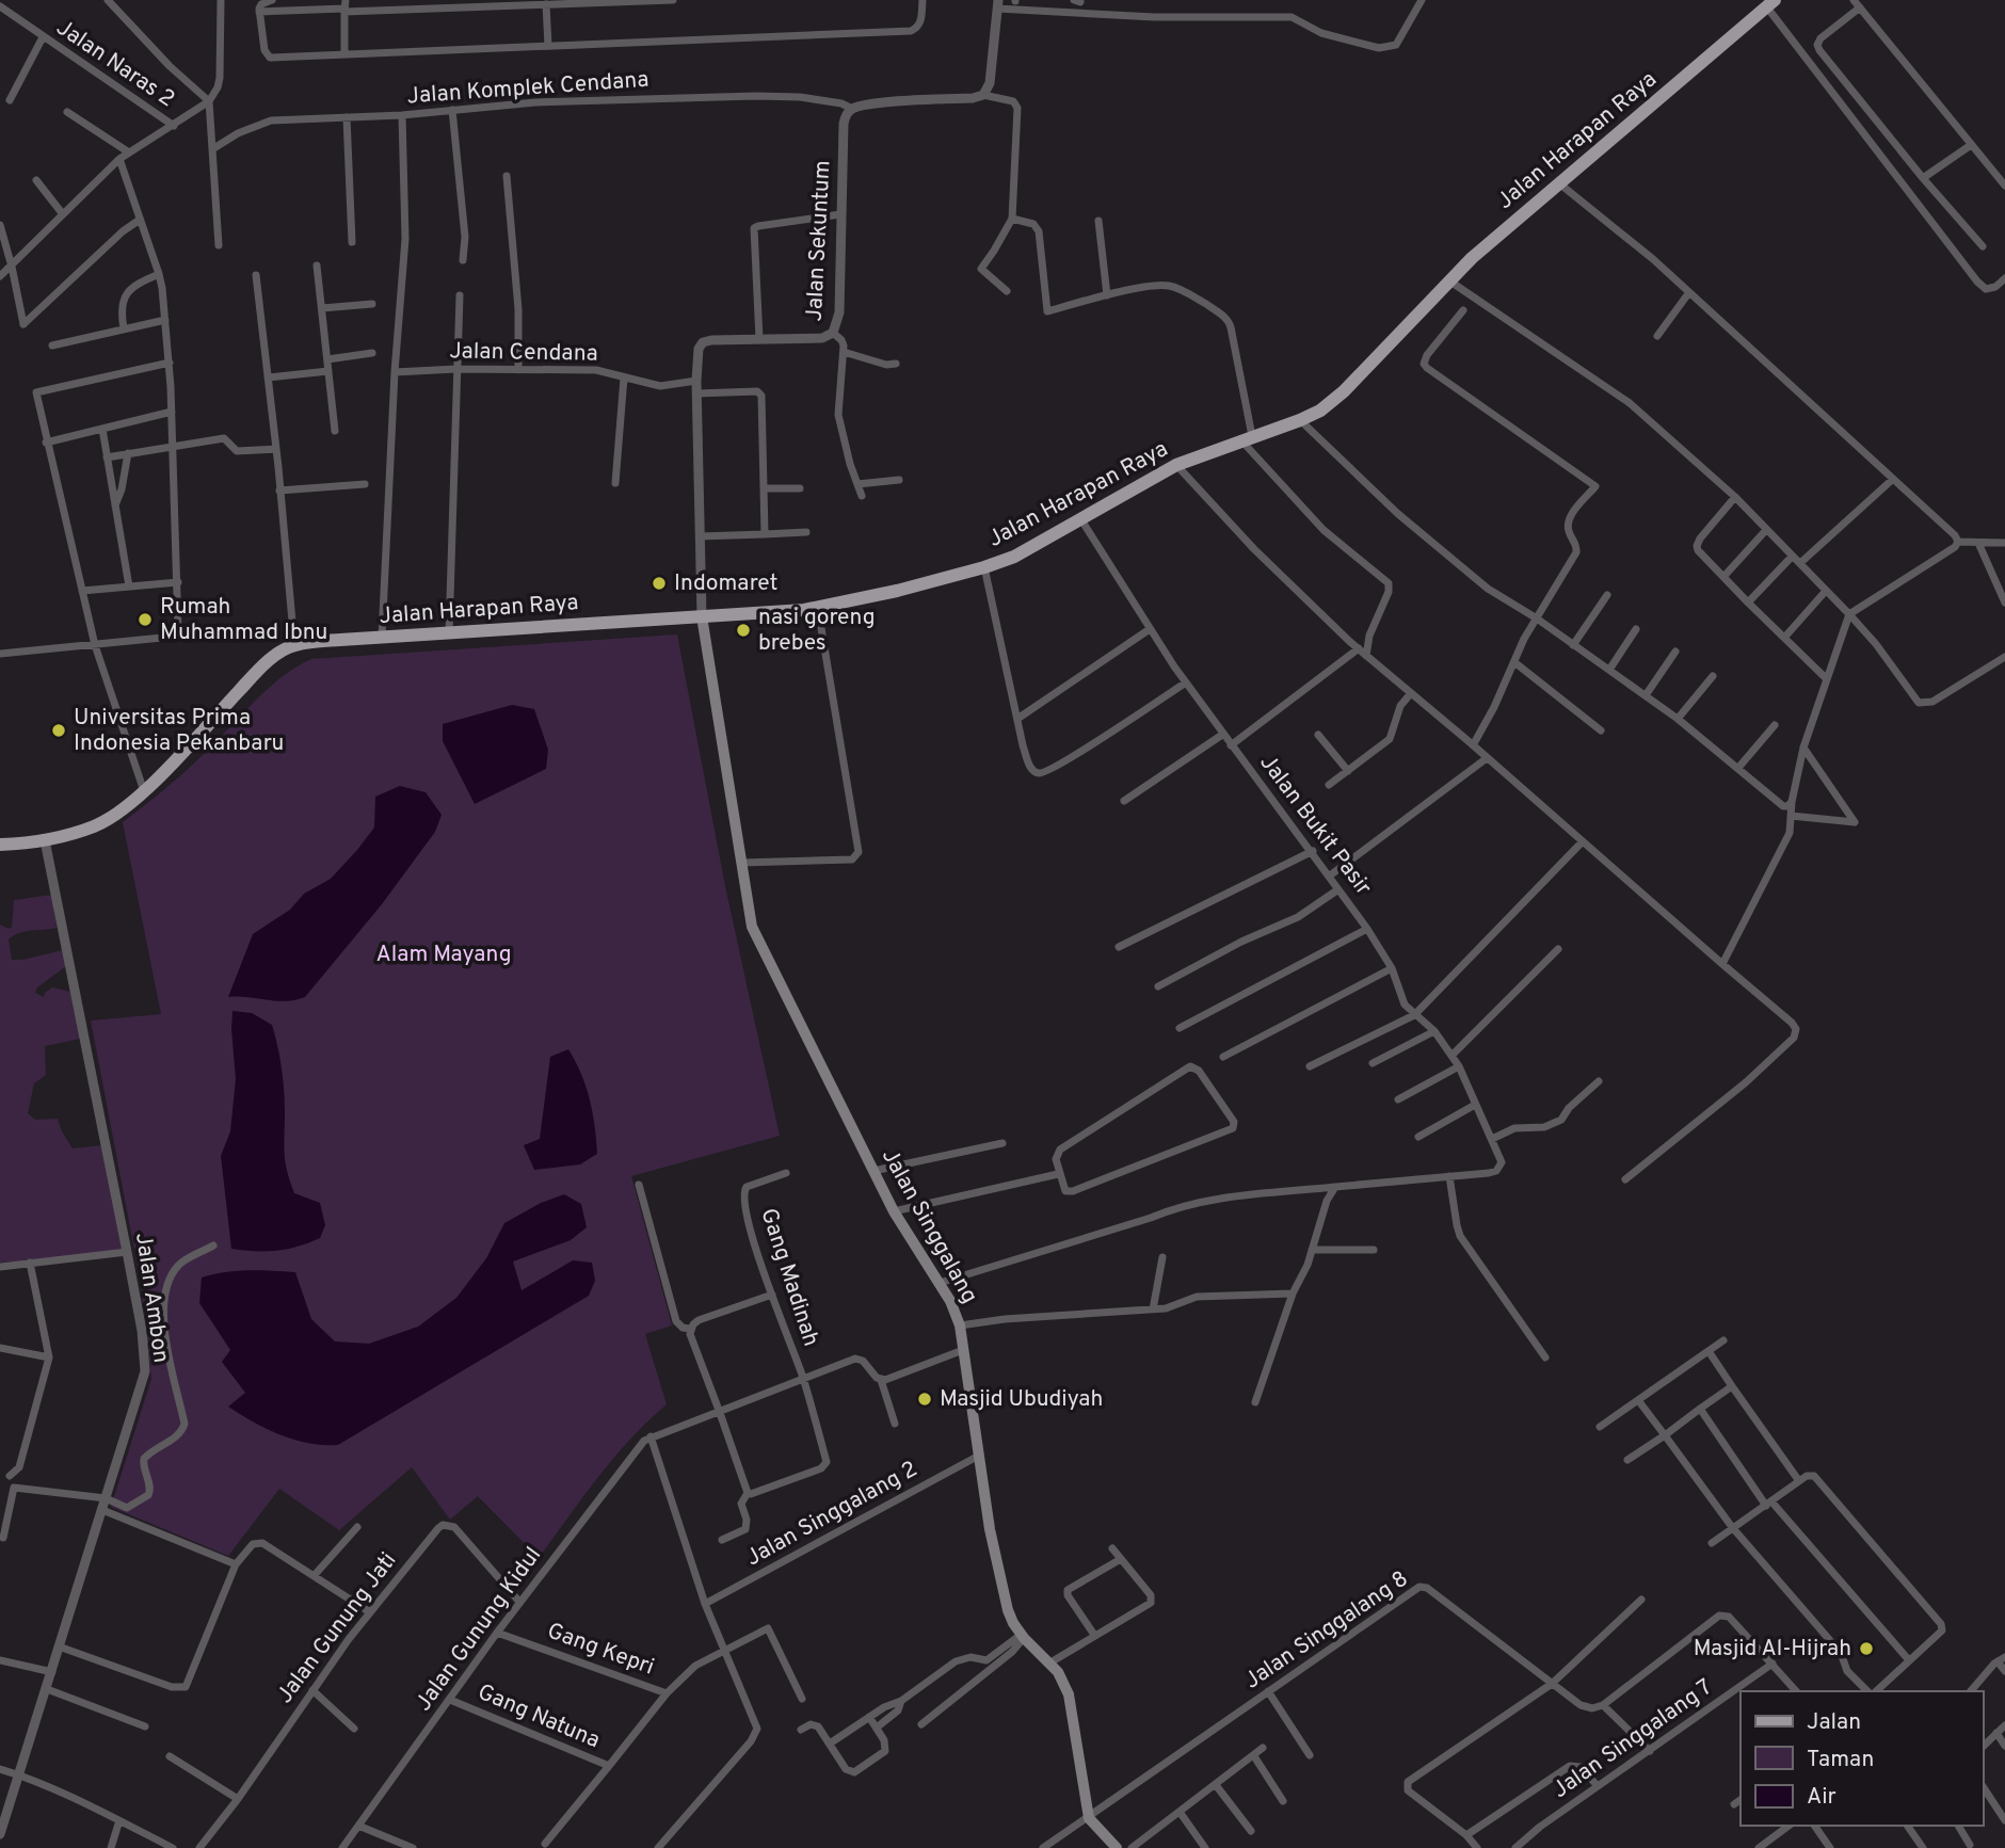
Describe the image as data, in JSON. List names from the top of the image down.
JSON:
{
  "streets": {
    "main road": ["Jalan Harapan Raya", "Jalan Singgalang"],
    "street": [
      "Jalan Naras 2",
      "Jalan Komplek Cendana",
      "Jalan Sekuntum",
      "Jalan Cendana",
      "Jalan Bukit Pasir",
      "Gang Madinah",
      "Jalan Ambon",
      "Jalan Singgalang 2",
      "Jalan Gunung Jati",
      "Jalan Gunung Kidul",
      "Jalan Singgalang 8",
      "Gang Kepri",
      "Gang Natuna",
      "Jalan Singgalang 7"
    ]
  },
  "crossings": [
    ["Jalan Komplek Cendana", "Jalan Sekuntum"],
    ["Jalan Harapan Raya", "Jalan Sekuntum"],
    ["Jalan Harapan Raya", "Jalan Bukit Pasir"],
    ["Jalan Harapan Raya", "Jalan Singgalang"],
    ["Jalan Harapan Raya", "Jalan Ambon"],
    ["Jalan Sekuntum", "Jalan Cendana"],
    ["Jalan Sekuntum", "Jalan Singgalang"],
    ["Jalan Singgalang", "Jalan Singgalang 2"],
    ["Jalan Singgalang", "Jalan Singgalang 8"],
    ["Jalan Gunung Jati", "Jalan Gunung Kidul"],
    ["Jalan Gunung Kidul", "Gang Kepri"],
    ["Jalan Gunung Kidul", "Gang Natuna"],
    ["Jalan Singgalang 8", "Jalan Singgalang 7"],
    ["Gang Kepri", "Gang Natuna"]
  ],
  "parks": ["Alam Mayang"],
  "places": [
    "Indomaret",
    "Rumah Muhammad Ibnu",
    "nasi goreng brebes",
    "Universitas Prima Indonesia Pekanbaru",
    "Masjid Ubudiyah",
    "Masjid Al-Hijrah"
  ],
  "legend": ["Jalan", "Taman", "Air"]
}
